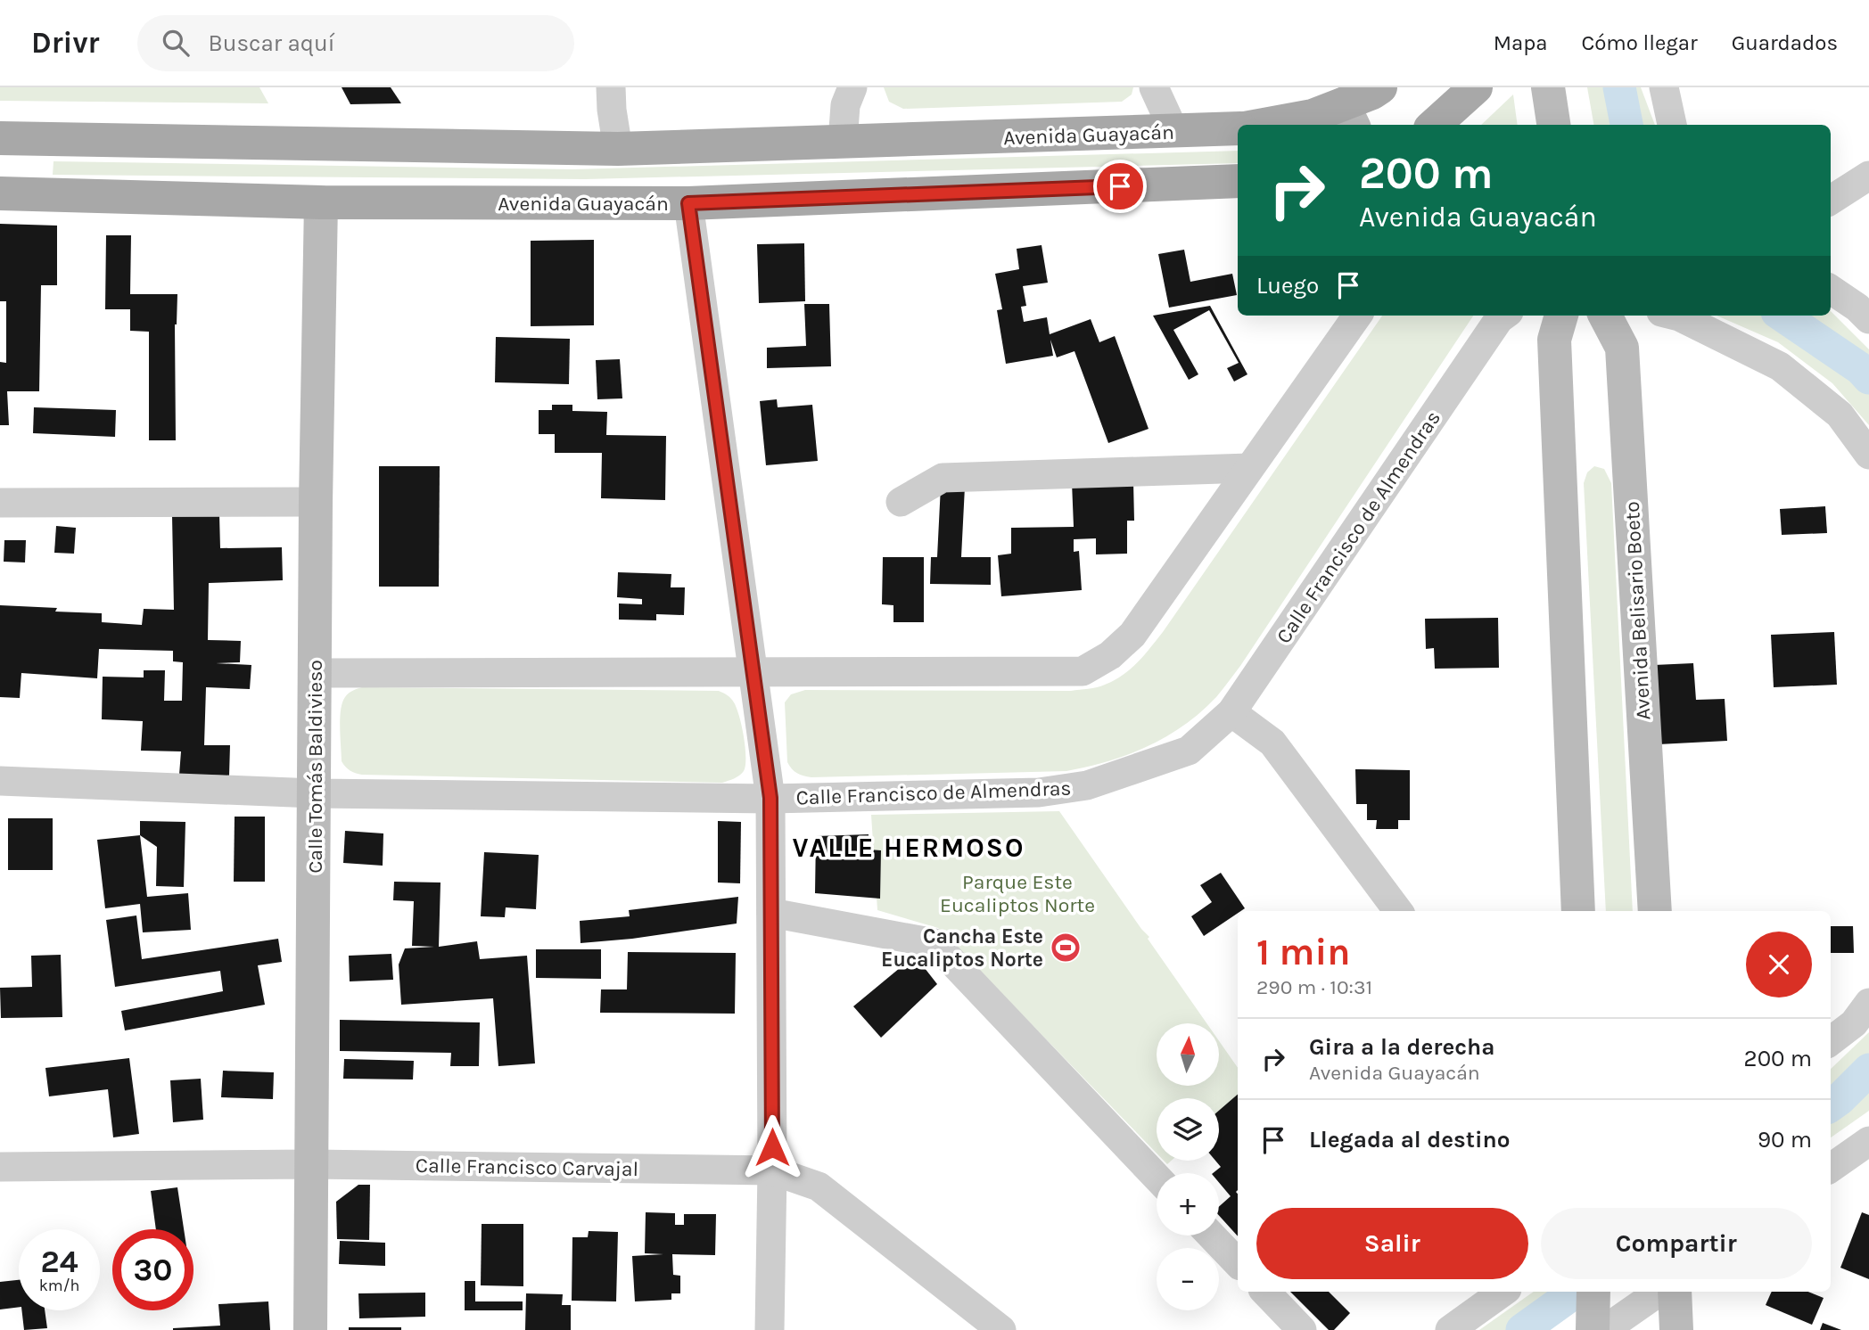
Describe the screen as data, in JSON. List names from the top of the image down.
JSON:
{
  "streets": {
    "main road": ["Avenida Guayacán"],
    "street": [
      "Calle Francisco de Almendras",
      "Avenida Belisario Boeto",
      "Calle Tomás Baldivieso",
      "Calle Francisco Carvajal"
    ]
  },
  "crossings": [
    ["Avenida Guayacán", "Calle Tomás Baldivieso"],
    ["Calle Francisco de Almendras", "Calle Tomás Baldivieso"],
    ["Calle Tomás Baldivieso", "Calle Francisco Carvajal"]
  ],
  "districts": ["VALLE HERMOSO"],
  "parks": ["Parque Este Eucaliptos Norte"],
  "places": {
    "sports": ["Cancha Este Eucaliptos Norte"]
  },
  "north": "top",
  "page": {
    "header": "Drivr",
    "search": "Buscar aquí",
    "nav": ["Mapa", "Cómo llegar", "Guardados"],
    "turn": ["200 m", "Avenida Guayacán"],
    "then": "Luego",
    "heading": ["1 min", "290 m · 10:31"],
    "list": [
      {
        "name": "Gira a la derecha",
        "note": "Avenida Guayacán",
        "value": "200 m"
      },
      {
        "name": "Llegada al destino",
        "value": "90 m"
      }
    ],
    "map_buttons": ["+", "−"],
    "buttons": ["Salir", "Compartir"],
    "speed": "24 km/h",
    "limit": "30"
  }
}
